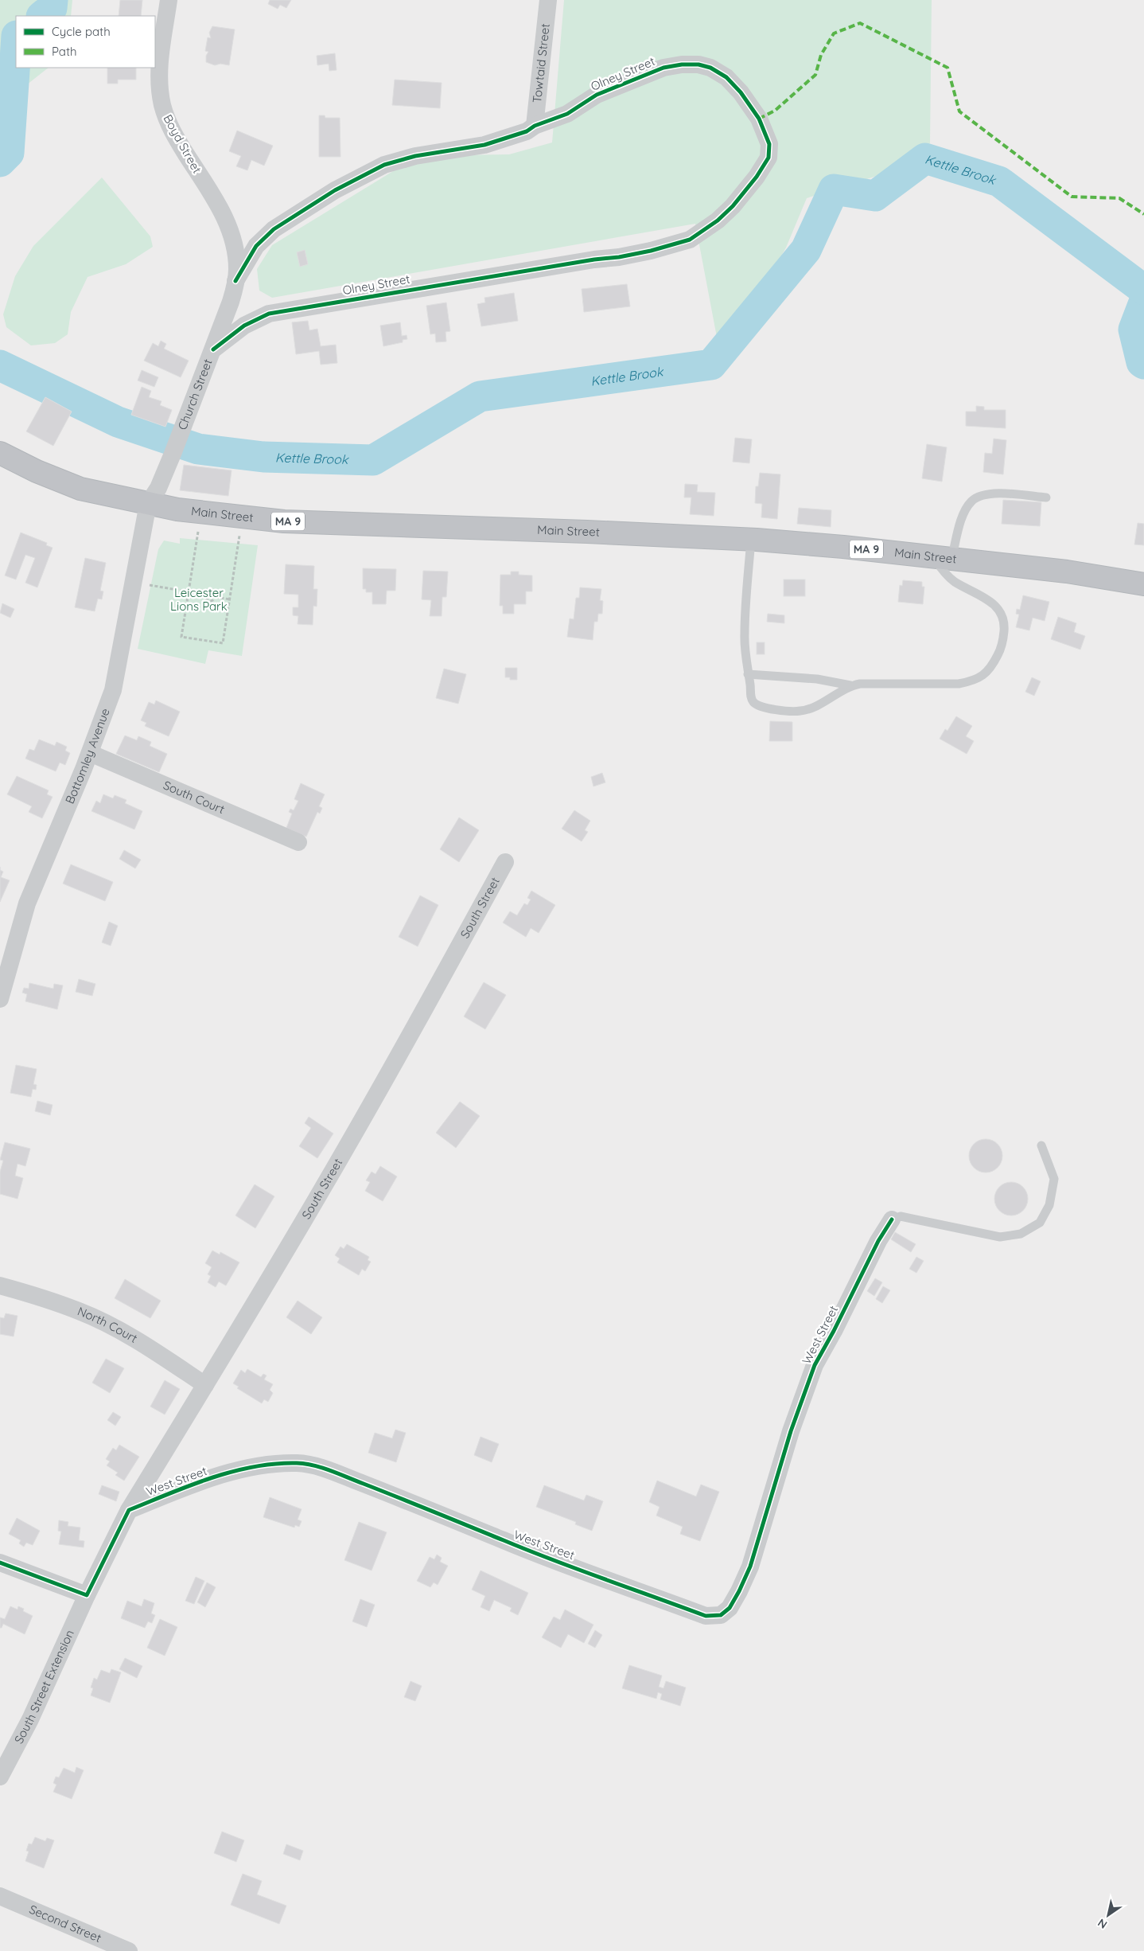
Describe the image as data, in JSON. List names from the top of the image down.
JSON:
{
  "streets": {
    "highway": ["Main Street", "MA 9"],
    "street": [
      "Towtaid Street",
      "Olney Street",
      "Boyd Street",
      "Church Street",
      "Bottomley Avenue",
      "South Court",
      "South Street",
      "North Court",
      "West Street",
      "South Street Extension",
      "Second Street"
    ]
  },
  "crossings": [
    ["Towtaid Street", "Olney Street"],
    ["Olney Street", "Boyd Street"],
    ["Olney Street", "Church Street"],
    ["Boyd Street", "Church Street"],
    ["Church Street", "Main Street"],
    ["Church Street", "Bottomley Avenue"],
    ["Main Street", "Bottomley Avenue"],
    ["Bottomley Avenue", "South Court"],
    ["South Street", "North Court"],
    ["South Street", "West Street"]
  ],
  "water": ["Kettle Brook"],
  "parks": ["Leicester Lions Park"],
  "legend": ["Cycle path", "Path"],
  "north": "bottom left"
}
